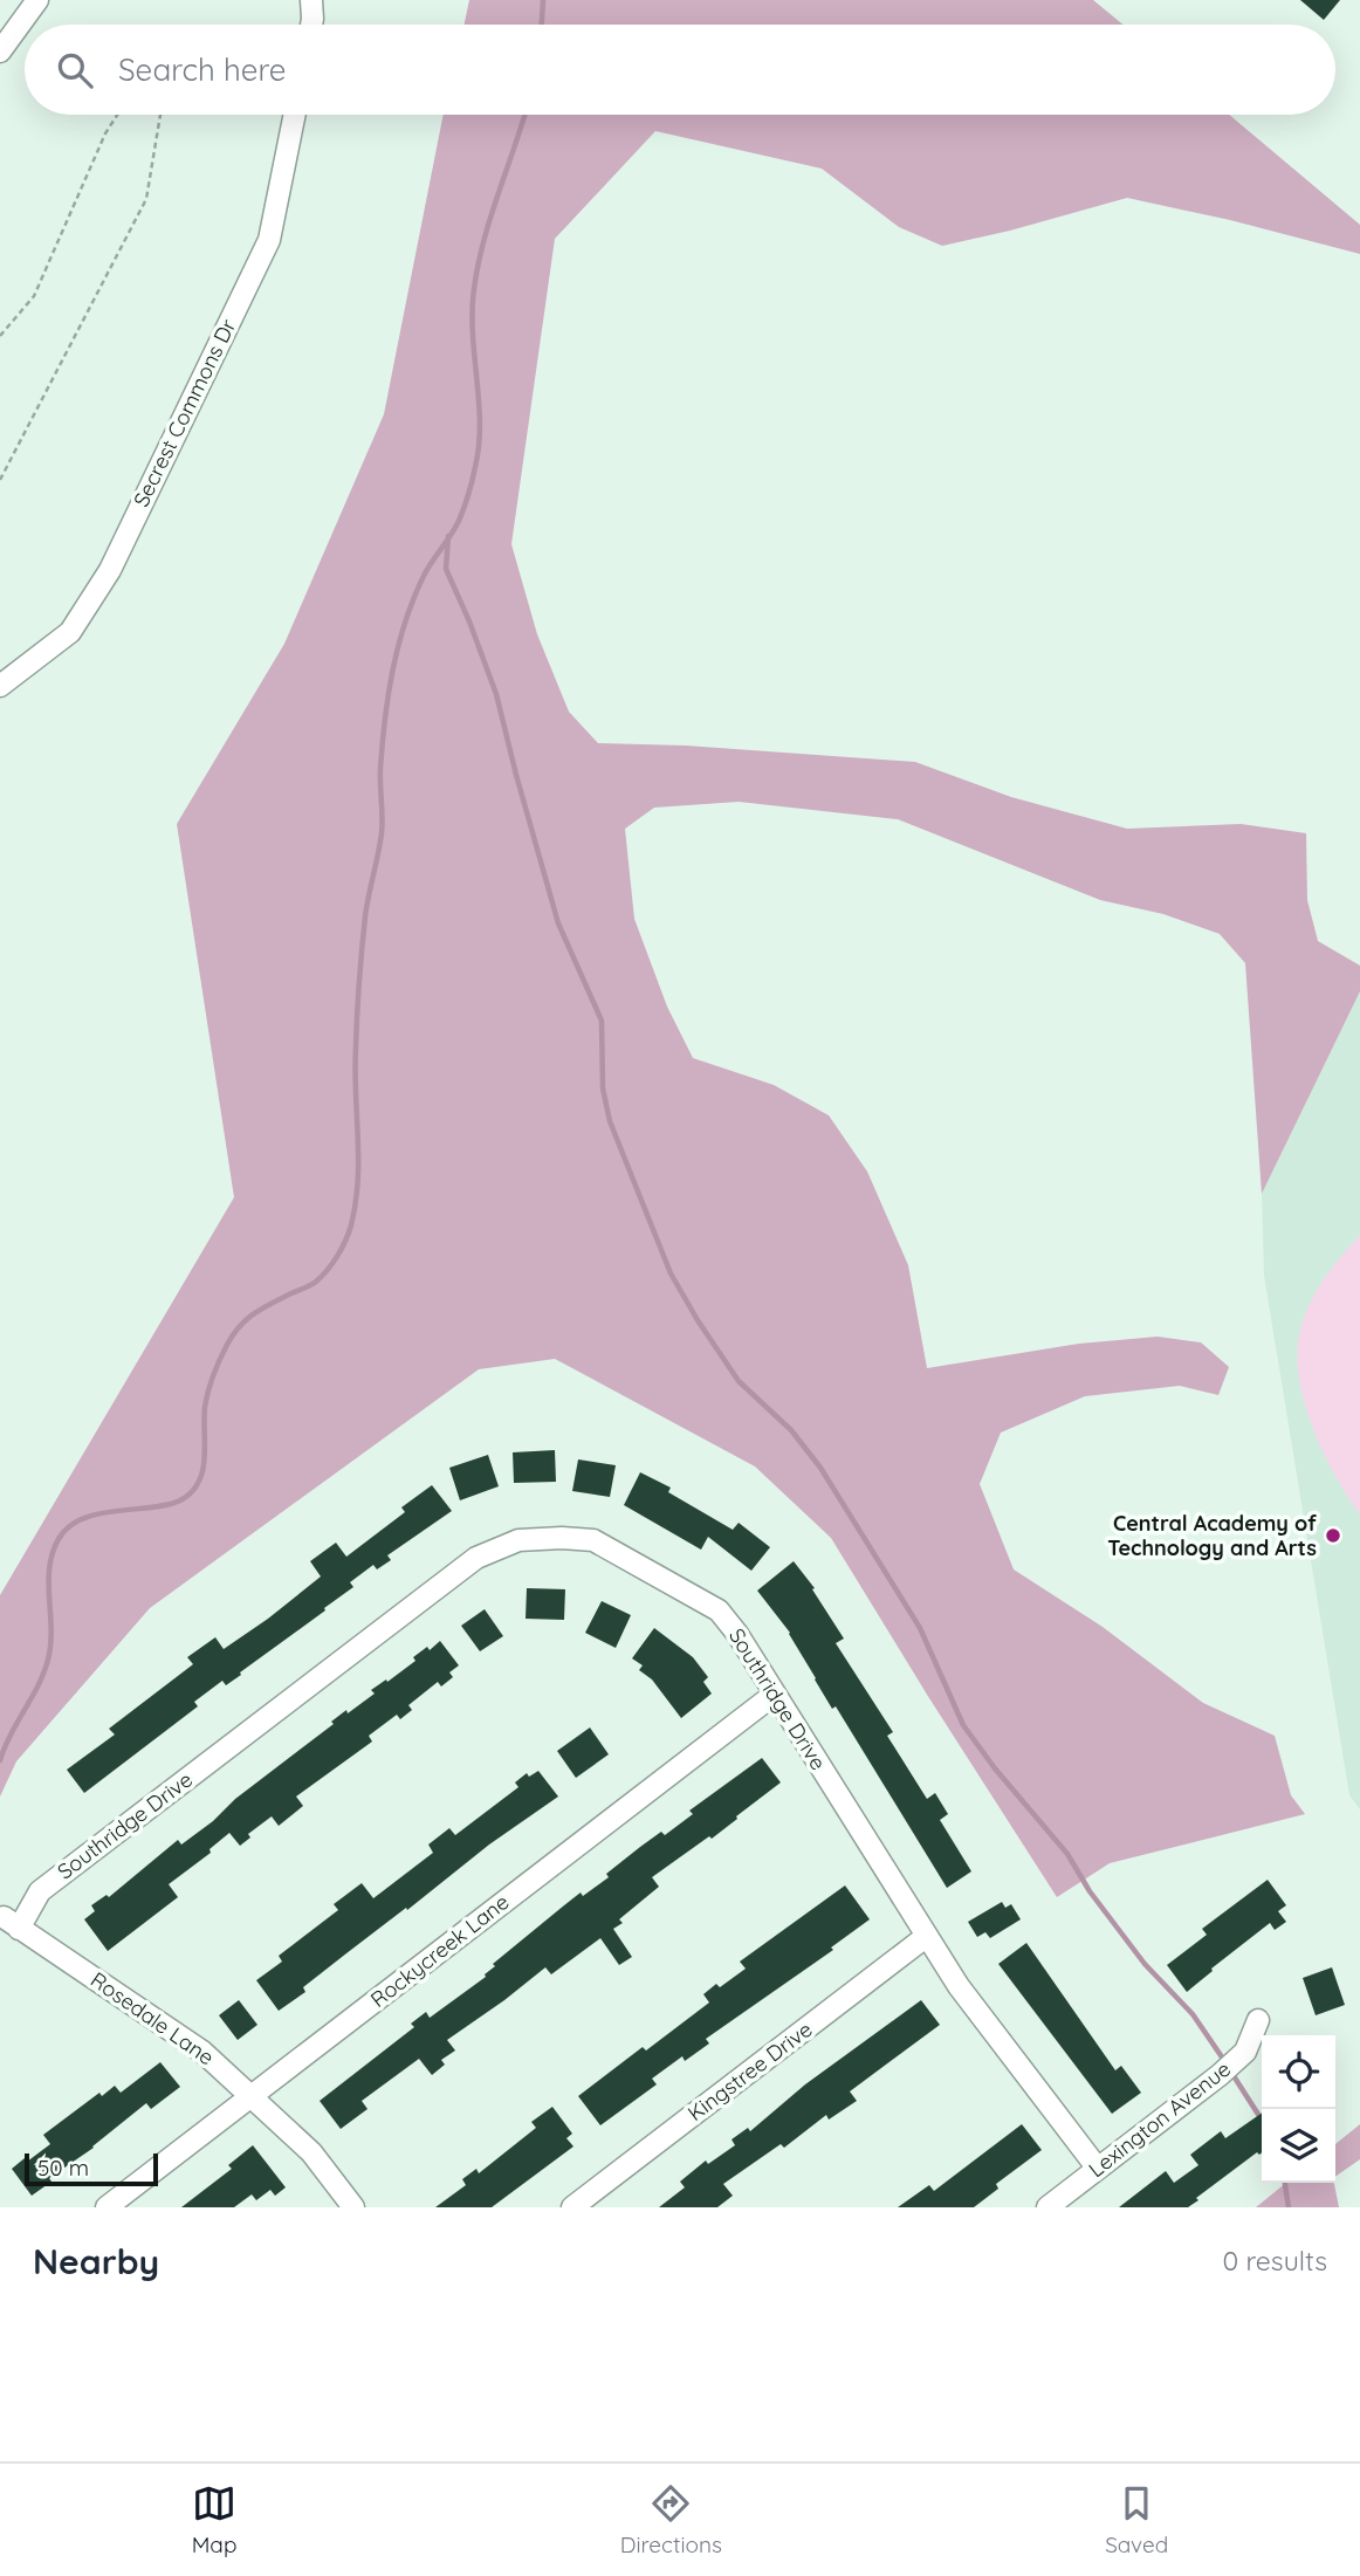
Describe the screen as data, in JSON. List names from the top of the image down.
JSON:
{
  "streets": {
    "street": [
      "Secrest Commons Dr",
      "Southridge Drive",
      "Rockycreek Lane",
      "Rosedale Lane",
      "Kingstree Drive",
      "Lexington Avenue"
    ]
  },
  "crossings": [
    ["Southridge Drive", "Rockycreek Lane"],
    ["Southridge Drive", "Rosedale Lane"],
    ["Southridge Drive", "Kingstree Drive"],
    ["Southridge Drive", "Lexington Avenue"],
    ["Rockycreek Lane", "Rosedale Lane"]
  ],
  "places": ["Central Academy of Technology and Arts"],
  "scale_bar": "50 m",
  "page": {
    "search": "Search here",
    "scale": "50 m",
    "heading": ["Nearby", "0 results"],
    "nav": ["Map", "Directions", "Saved"]
  }
}
